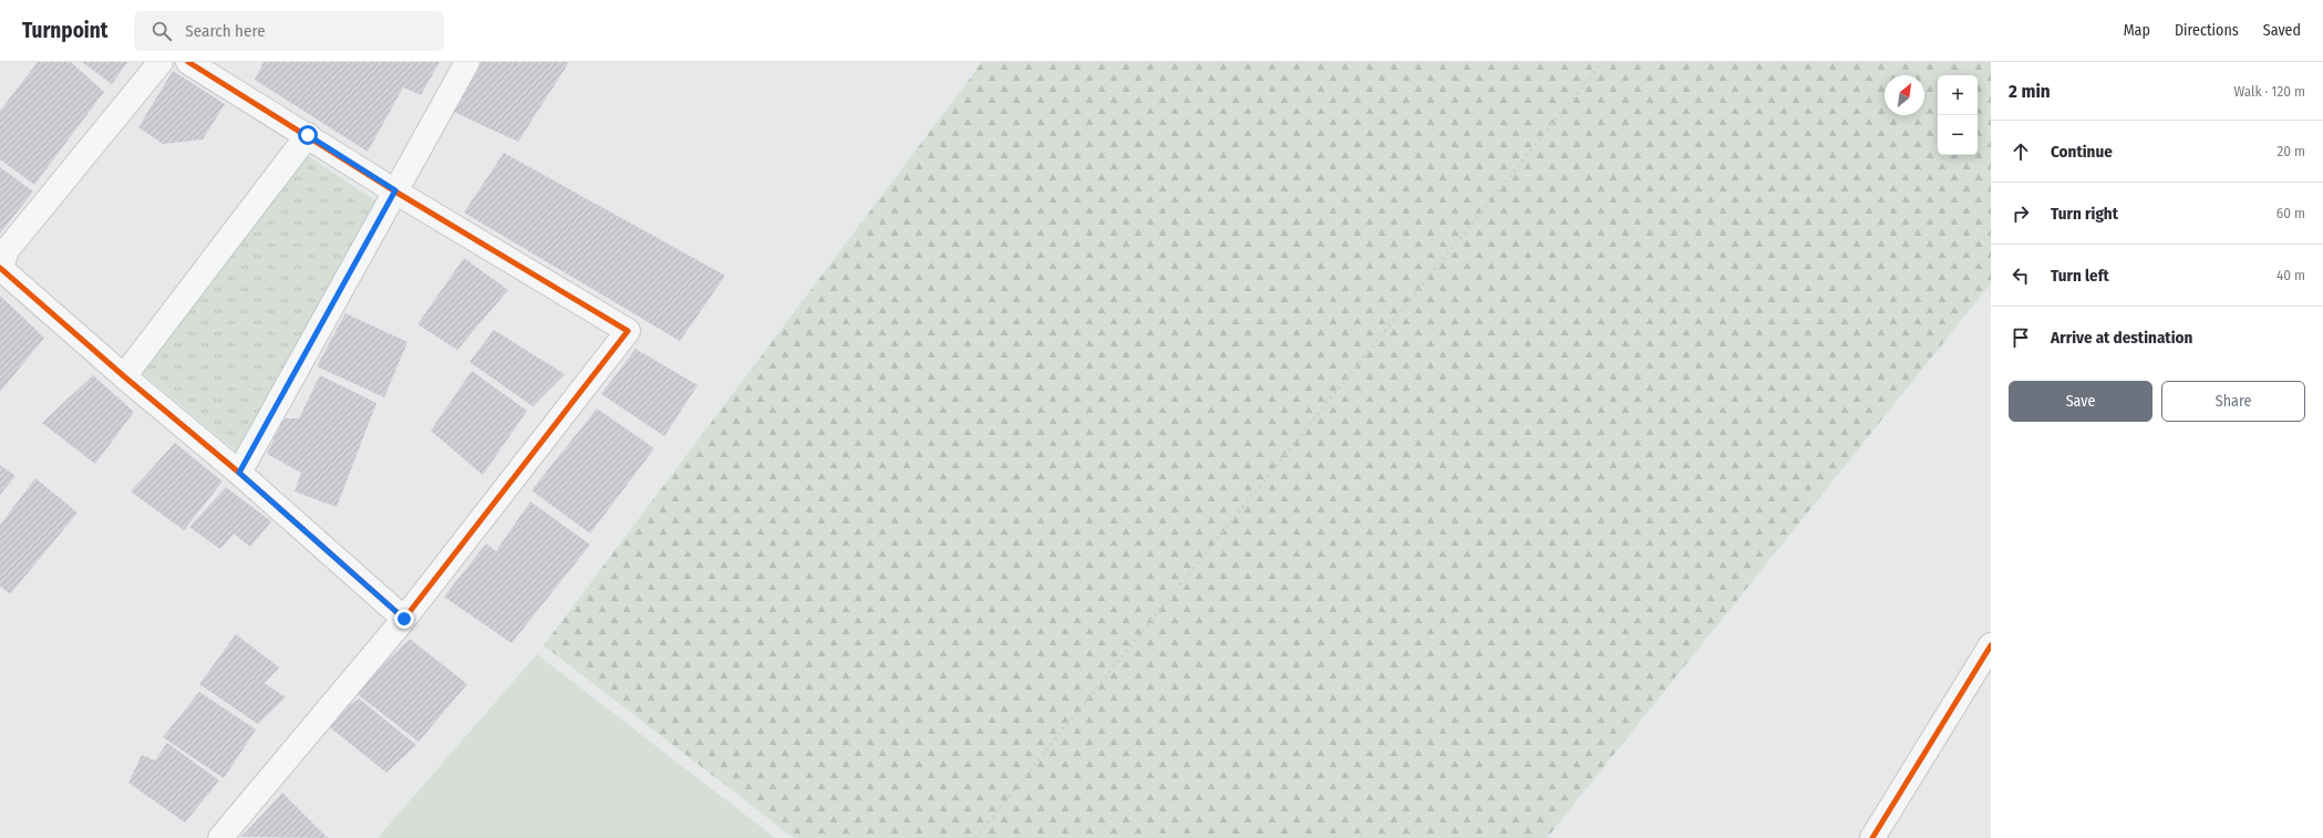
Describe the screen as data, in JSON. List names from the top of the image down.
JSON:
{
  "north": "top right",
  "page": {
    "header": "Turnpoint",
    "search": "Search here",
    "nav": ["Map", "Directions", "Saved"],
    "heading": ["2 min", "Walk · 120 m"],
    "map_buttons": ["+", "−"],
    "list": [
      ["Continue", "20 m"],
      ["Turn right", "60 m"],
      ["Turn left", "40 m"],
      "Arrive at destination"
    ],
    "buttons": ["Save", "Share"]
  }
}
